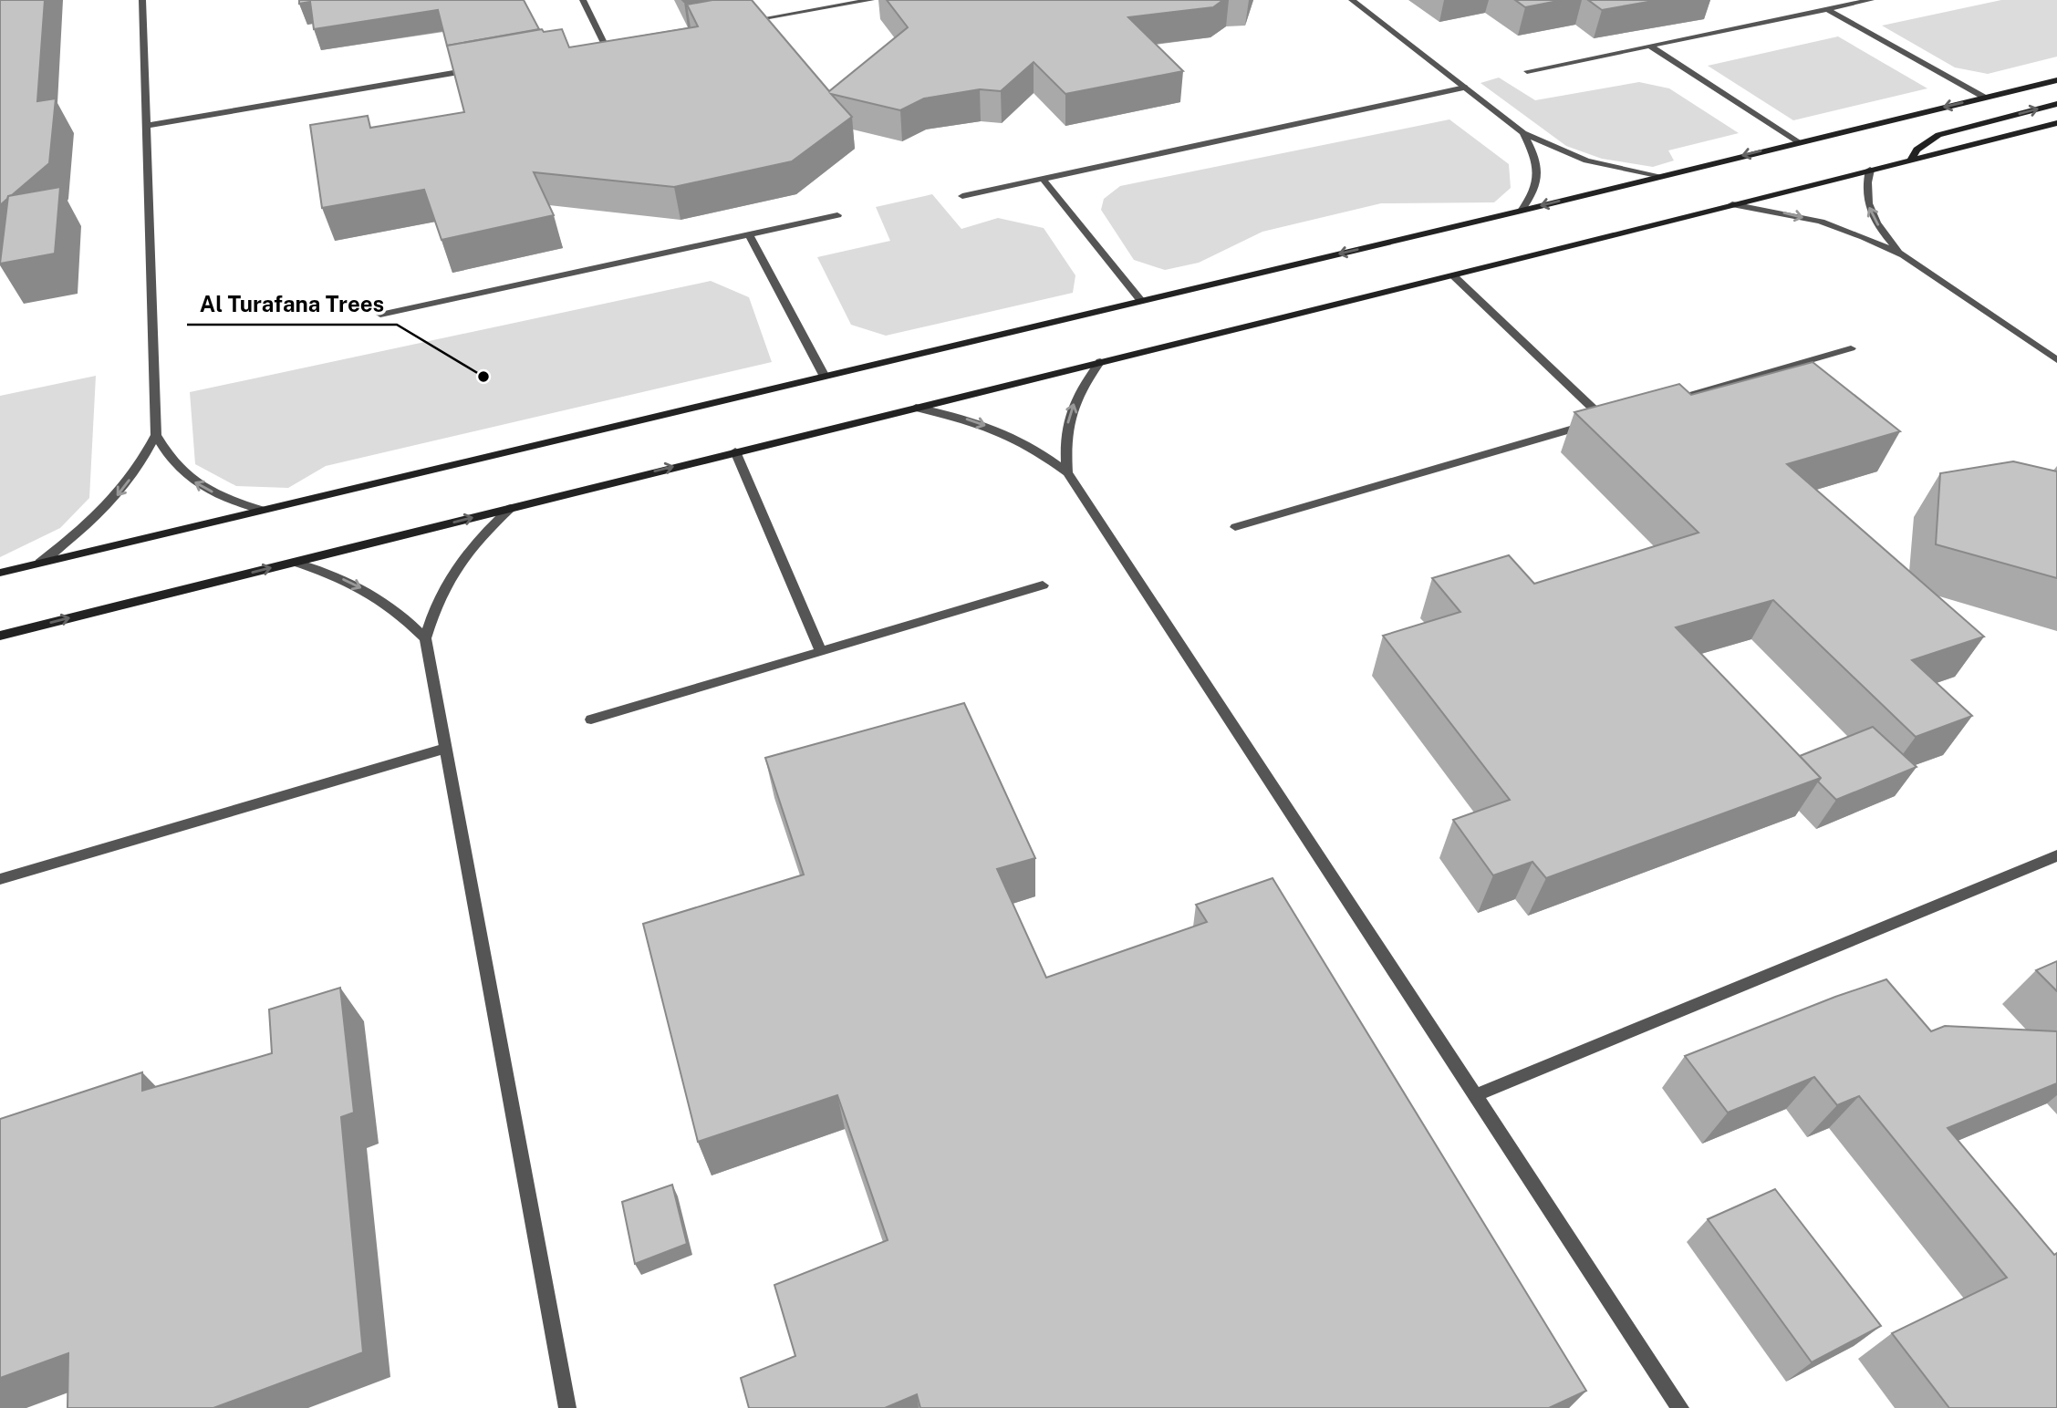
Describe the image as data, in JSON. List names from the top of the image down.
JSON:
{
  "places": ["Al Turafana Trees"]
}
